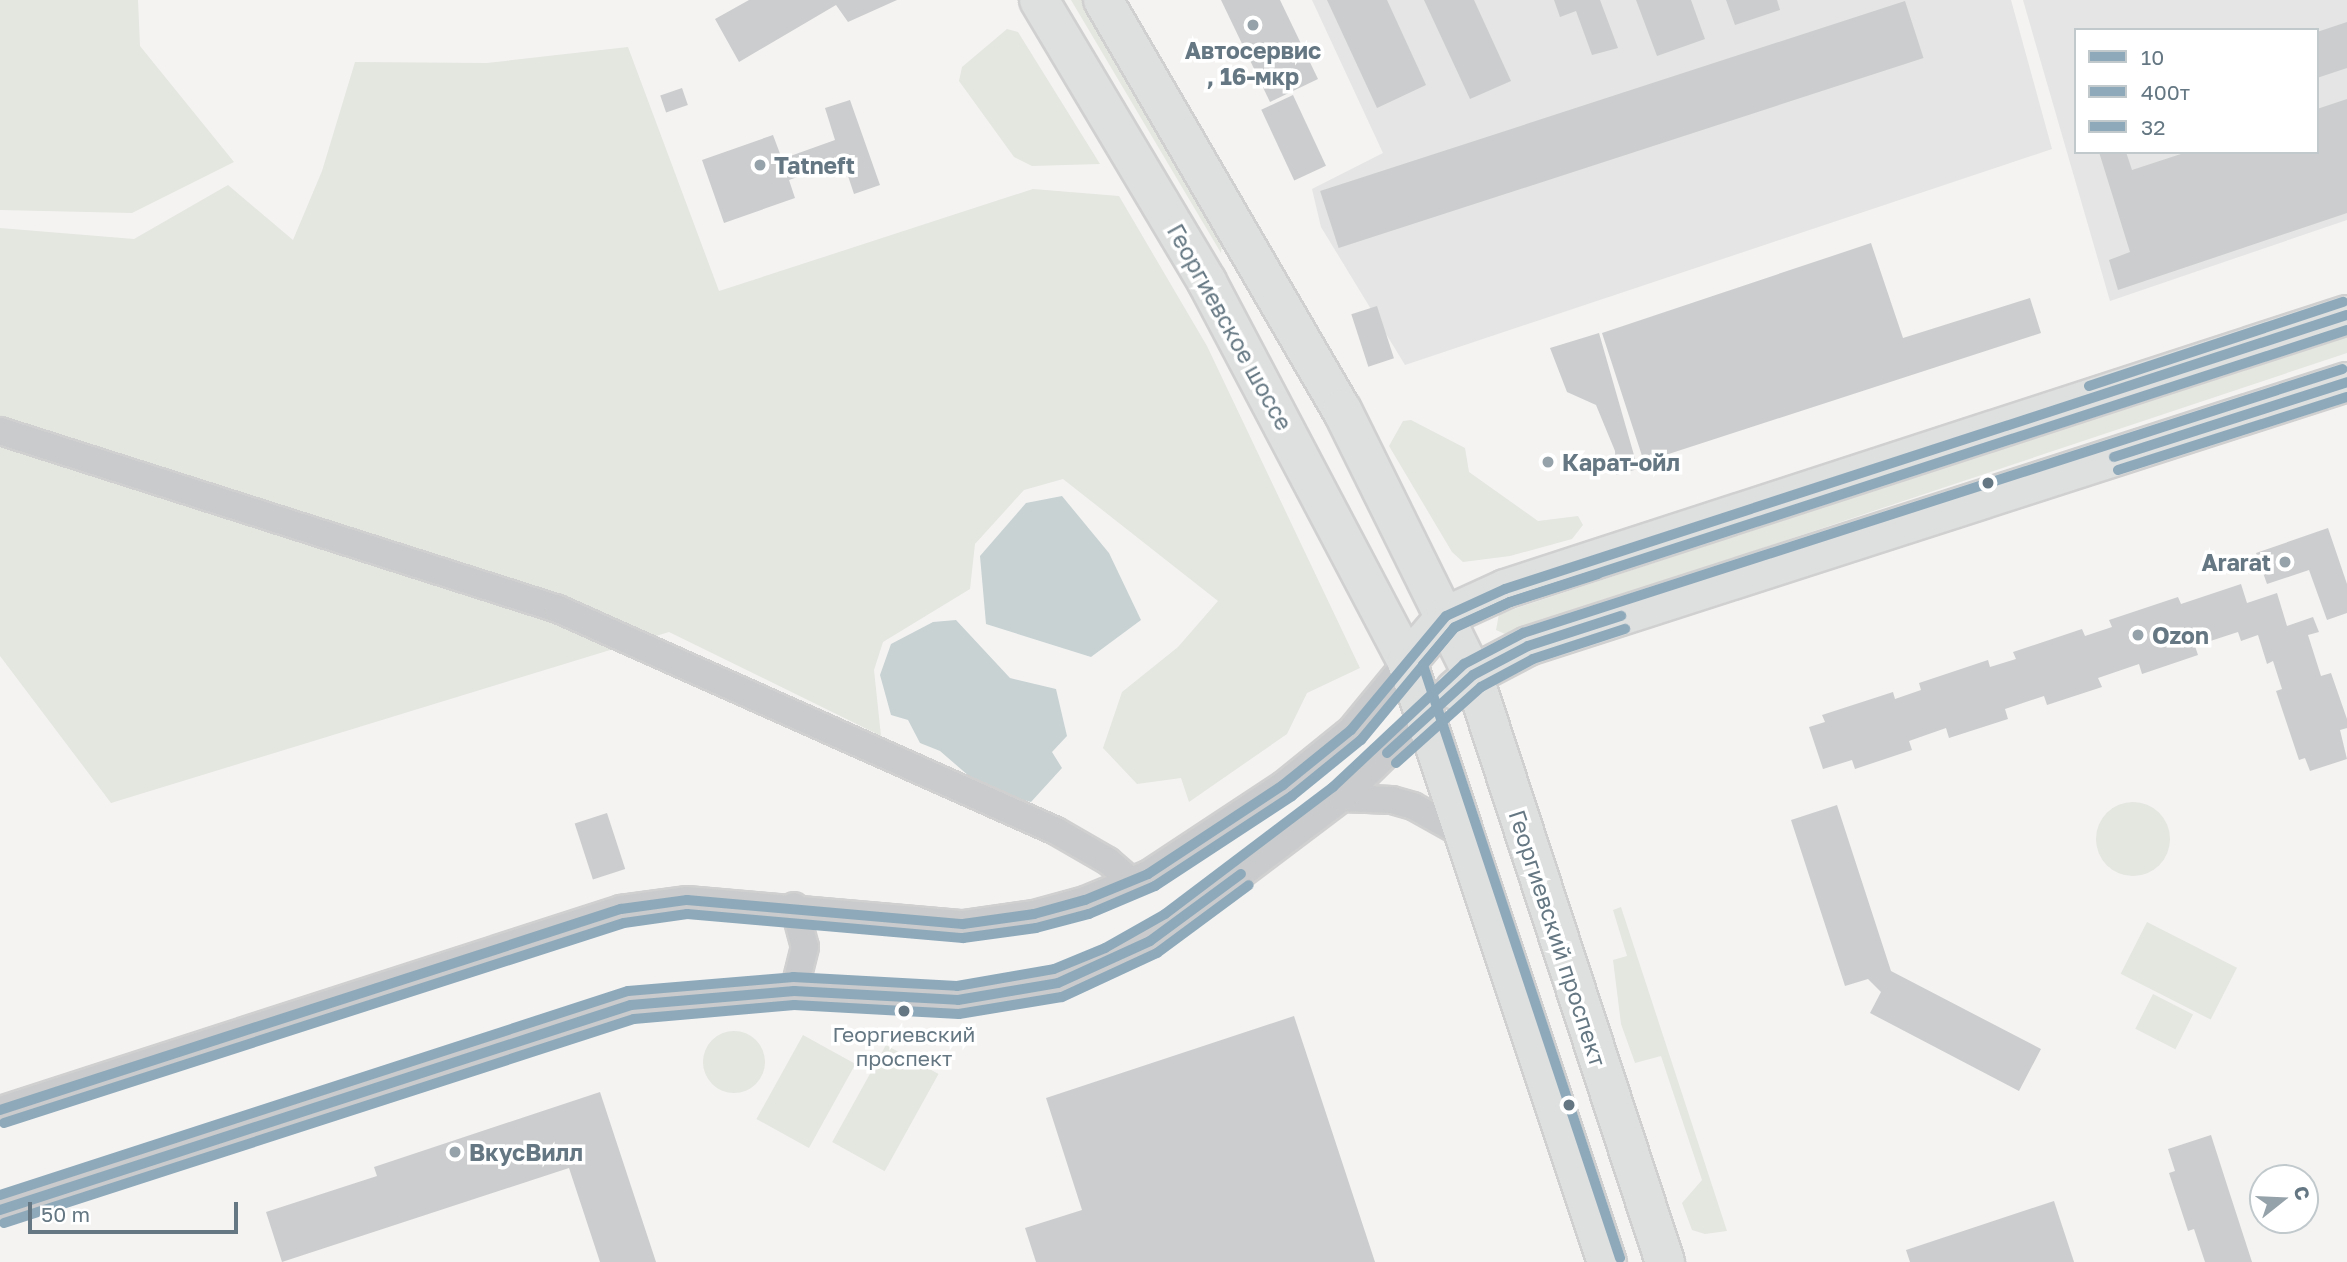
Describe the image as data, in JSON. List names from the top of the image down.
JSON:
{
  "streets": {
    "main road": ["Георгиевское шоссе", "Георгиевский проспект"]
  },
  "places": [
    "Автосервис , 16-мкр",
    "Tatneft",
    "Карат-ойл",
    "Ararat",
    "Ozon",
    "Георгиевский проспект",
    "ВкусВилл"
  ],
  "lines": ["transit line 32", "transit line 10", "transit line 400т"],
  "legend": ["10", "400т", "32"],
  "scale_bar": "50 m",
  "north": "right"
}
